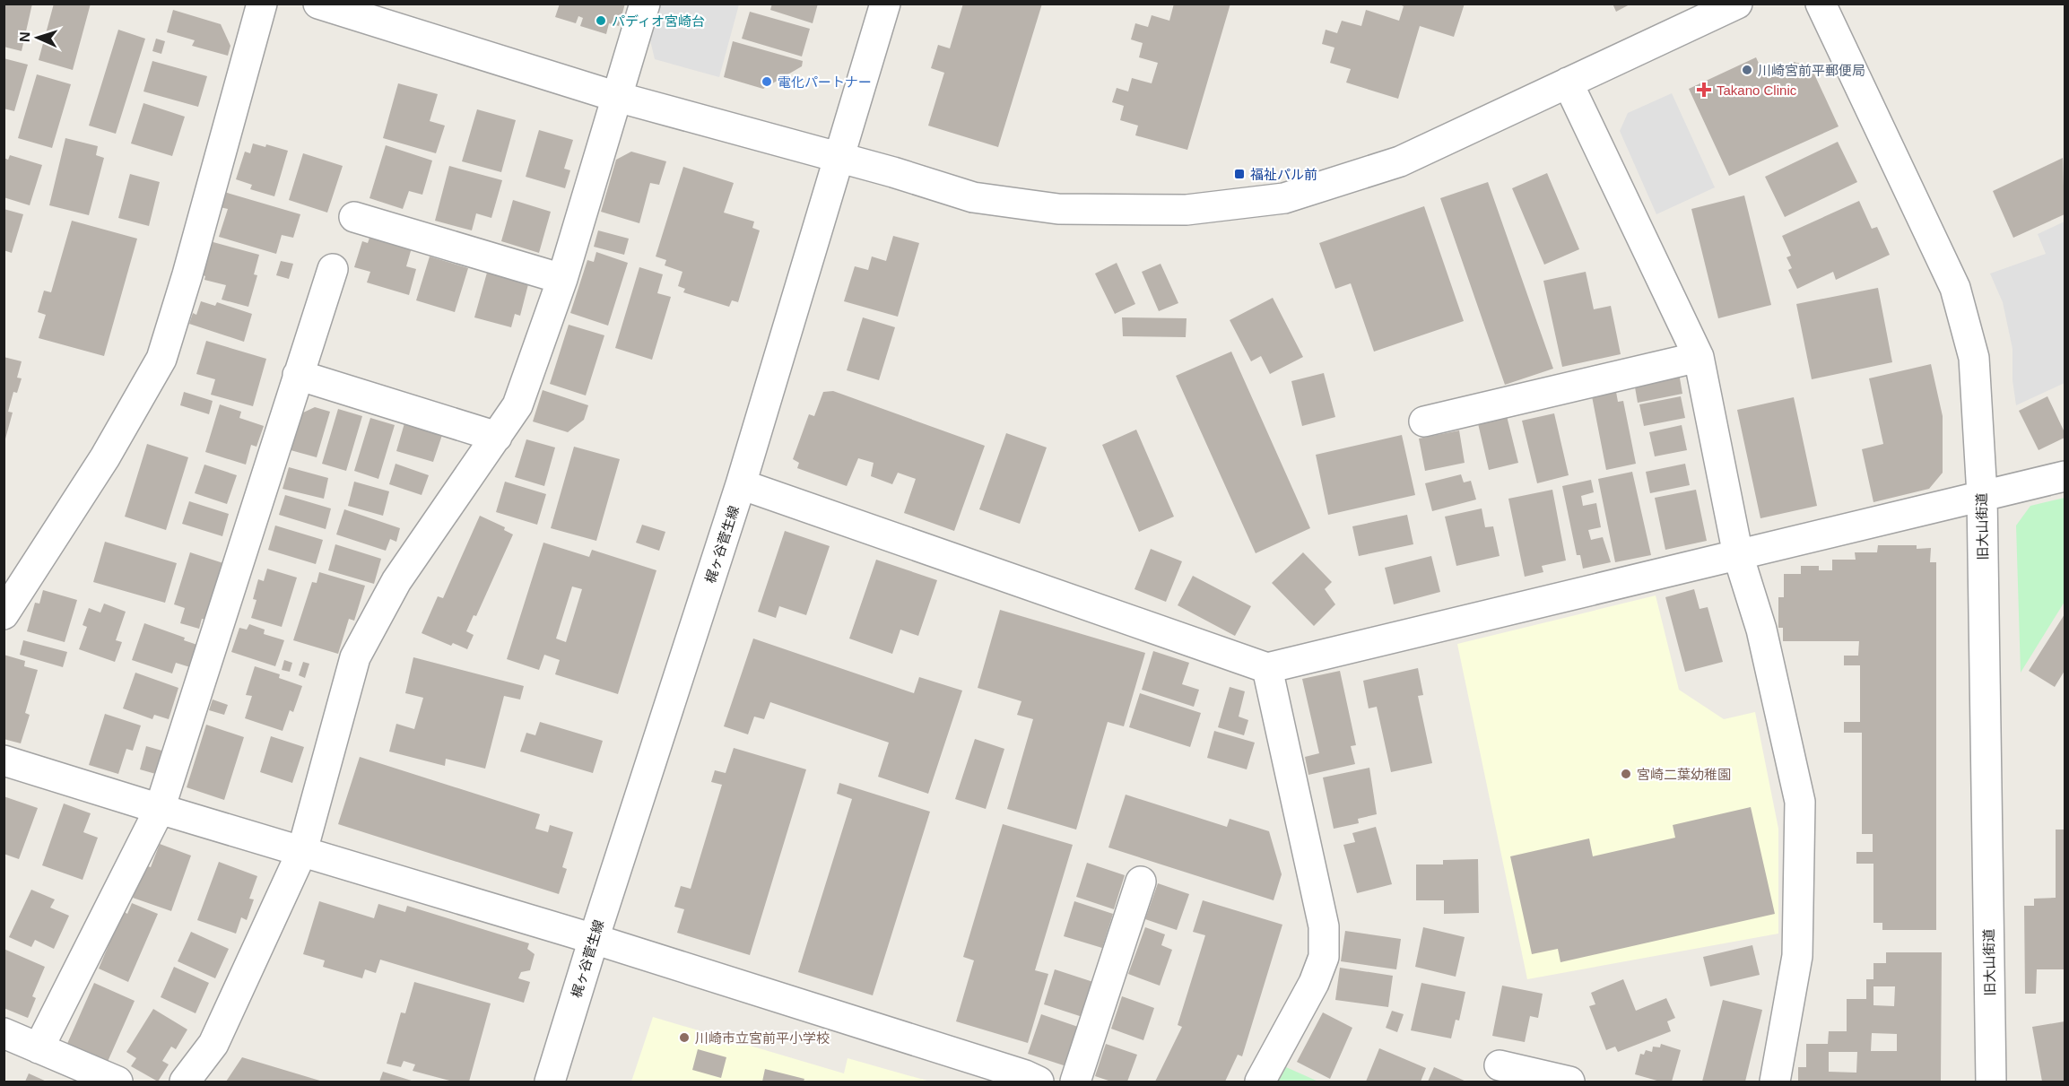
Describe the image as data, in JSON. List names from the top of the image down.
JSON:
{
  "streets": {
    "street": ["旧大山街道", "梶ヶ谷菅生線"]
  },
  "places": {
    "other": [
      "パディオ宮崎台",
      "川崎宮前平郵便局",
      "電化パートナー",
      "宮崎二葉幼稚園",
      "川崎市立宮前平小学校"
    ],
    "health": ["Takano Clinic"],
    "transit": ["福祉パル前"]
  },
  "north": "left"
}
